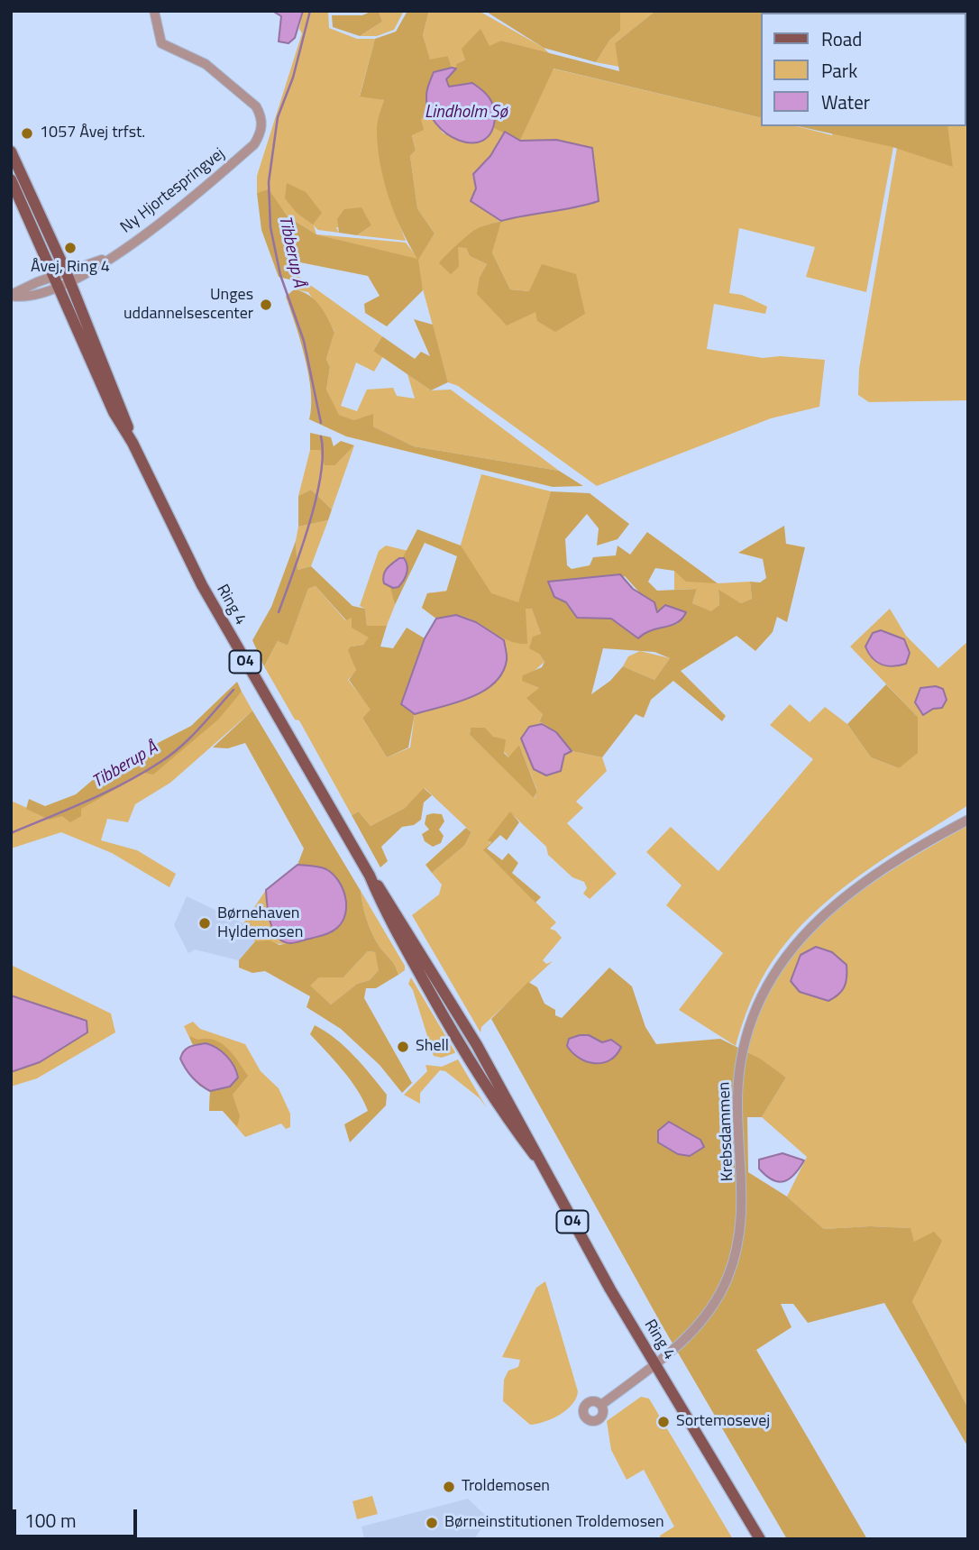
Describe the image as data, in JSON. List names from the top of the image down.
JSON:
{
  "streets": {
    "main road": ["Ring 4", "O4"],
    "street": ["Ny Hjortespringvej", "Krebsdammen"]
  },
  "crossings": [
    ["Ny Hjortespringvej", "Ring 4"],
    ["Ring 4", "Krebsdammen"]
  ],
  "water": ["Lindholm Sø", "Tibberup Å"],
  "places": [
    "1057 Åvej trfst.",
    "Åvej, Ring 4",
    "Unges uddannelsescenter",
    "Børnehaven Hyldemosen",
    "Shell",
    "Sortemosevej",
    "Troldemosen",
    "Børneinstitutionen Troldemosen"
  ],
  "legend": ["Road", "Park", "Water"],
  "scale_bar": "100 m"
}
